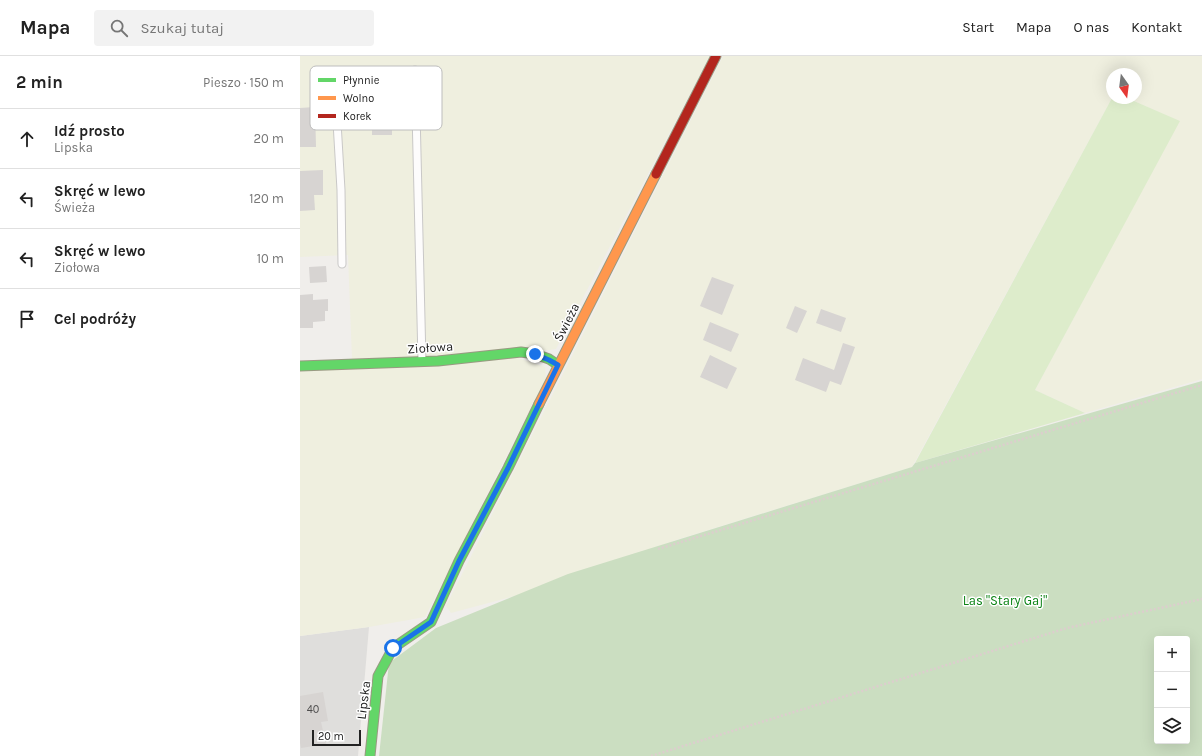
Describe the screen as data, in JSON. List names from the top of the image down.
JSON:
{
  "streets": {
    "street": ["Świeża", "Ziołowa", "Lipska"]
  },
  "crossings": [
    ["Świeża", "Ziołowa"],
    ["Świeża", "Lipska"]
  ],
  "parks": ["Las \"Stary Gaj\""],
  "house_numbers": ["40"],
  "legend": ["Płynnie", "Wolno", "Korek"],
  "scale_bar": "20 m",
  "north": "bottom",
  "page": {
    "header": "Mapa",
    "search": "Szukaj tutaj",
    "nav": [
      "Start",
      "Mapa",
      "O nas",
      "Kontakt"
    ],
    "heading": ["2 min", "Pieszo · 150 m"],
    "list": [
      ["Idź prosto", "Lipska", "20 m"],
      ["Skręć w lewo", "Świeża", "120 m"],
      ["Skręć w lewo", "Ziołowa", "10 m"],
      "Cel podróży"
    ],
    "map_buttons": ["+", "−"],
    "scale": "20 m"
  }
}
